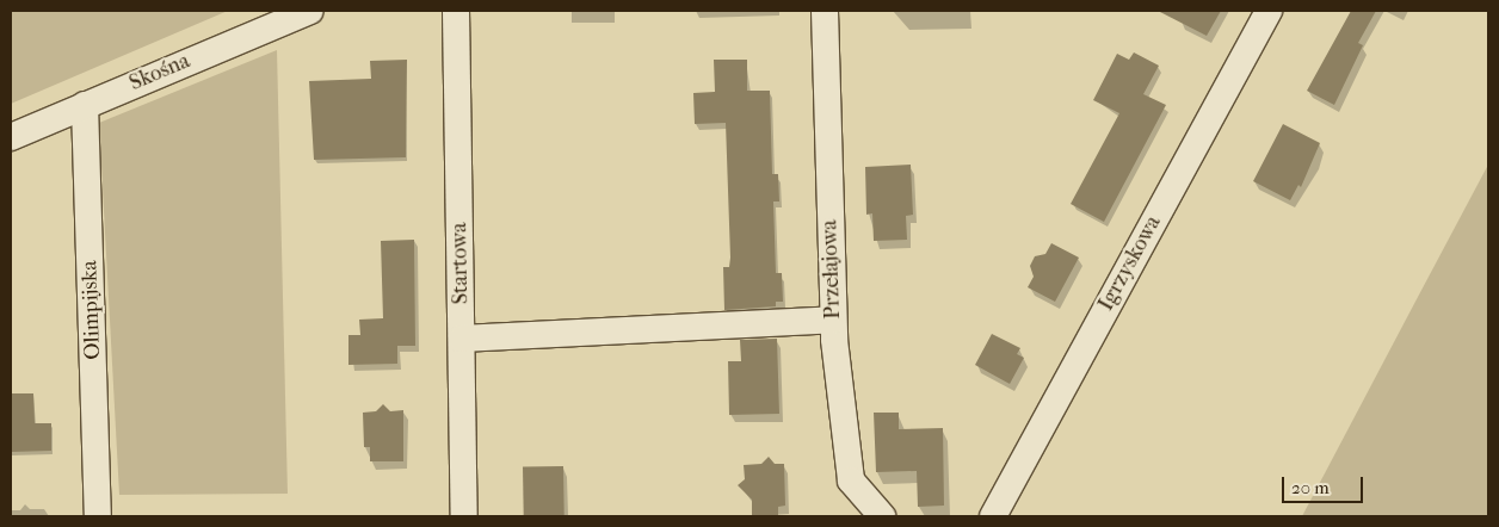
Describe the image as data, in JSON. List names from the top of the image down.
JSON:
{
  "streets": {
    "street": [
      "Skośna",
      "Startowa",
      "Igrzyskowa",
      "Przełajowa",
      "Olimpijska"
    ]
  },
  "crossings": [
    ["Skośna", "Olimpijska"]
  ],
  "scale_bar": "20 m"
}
